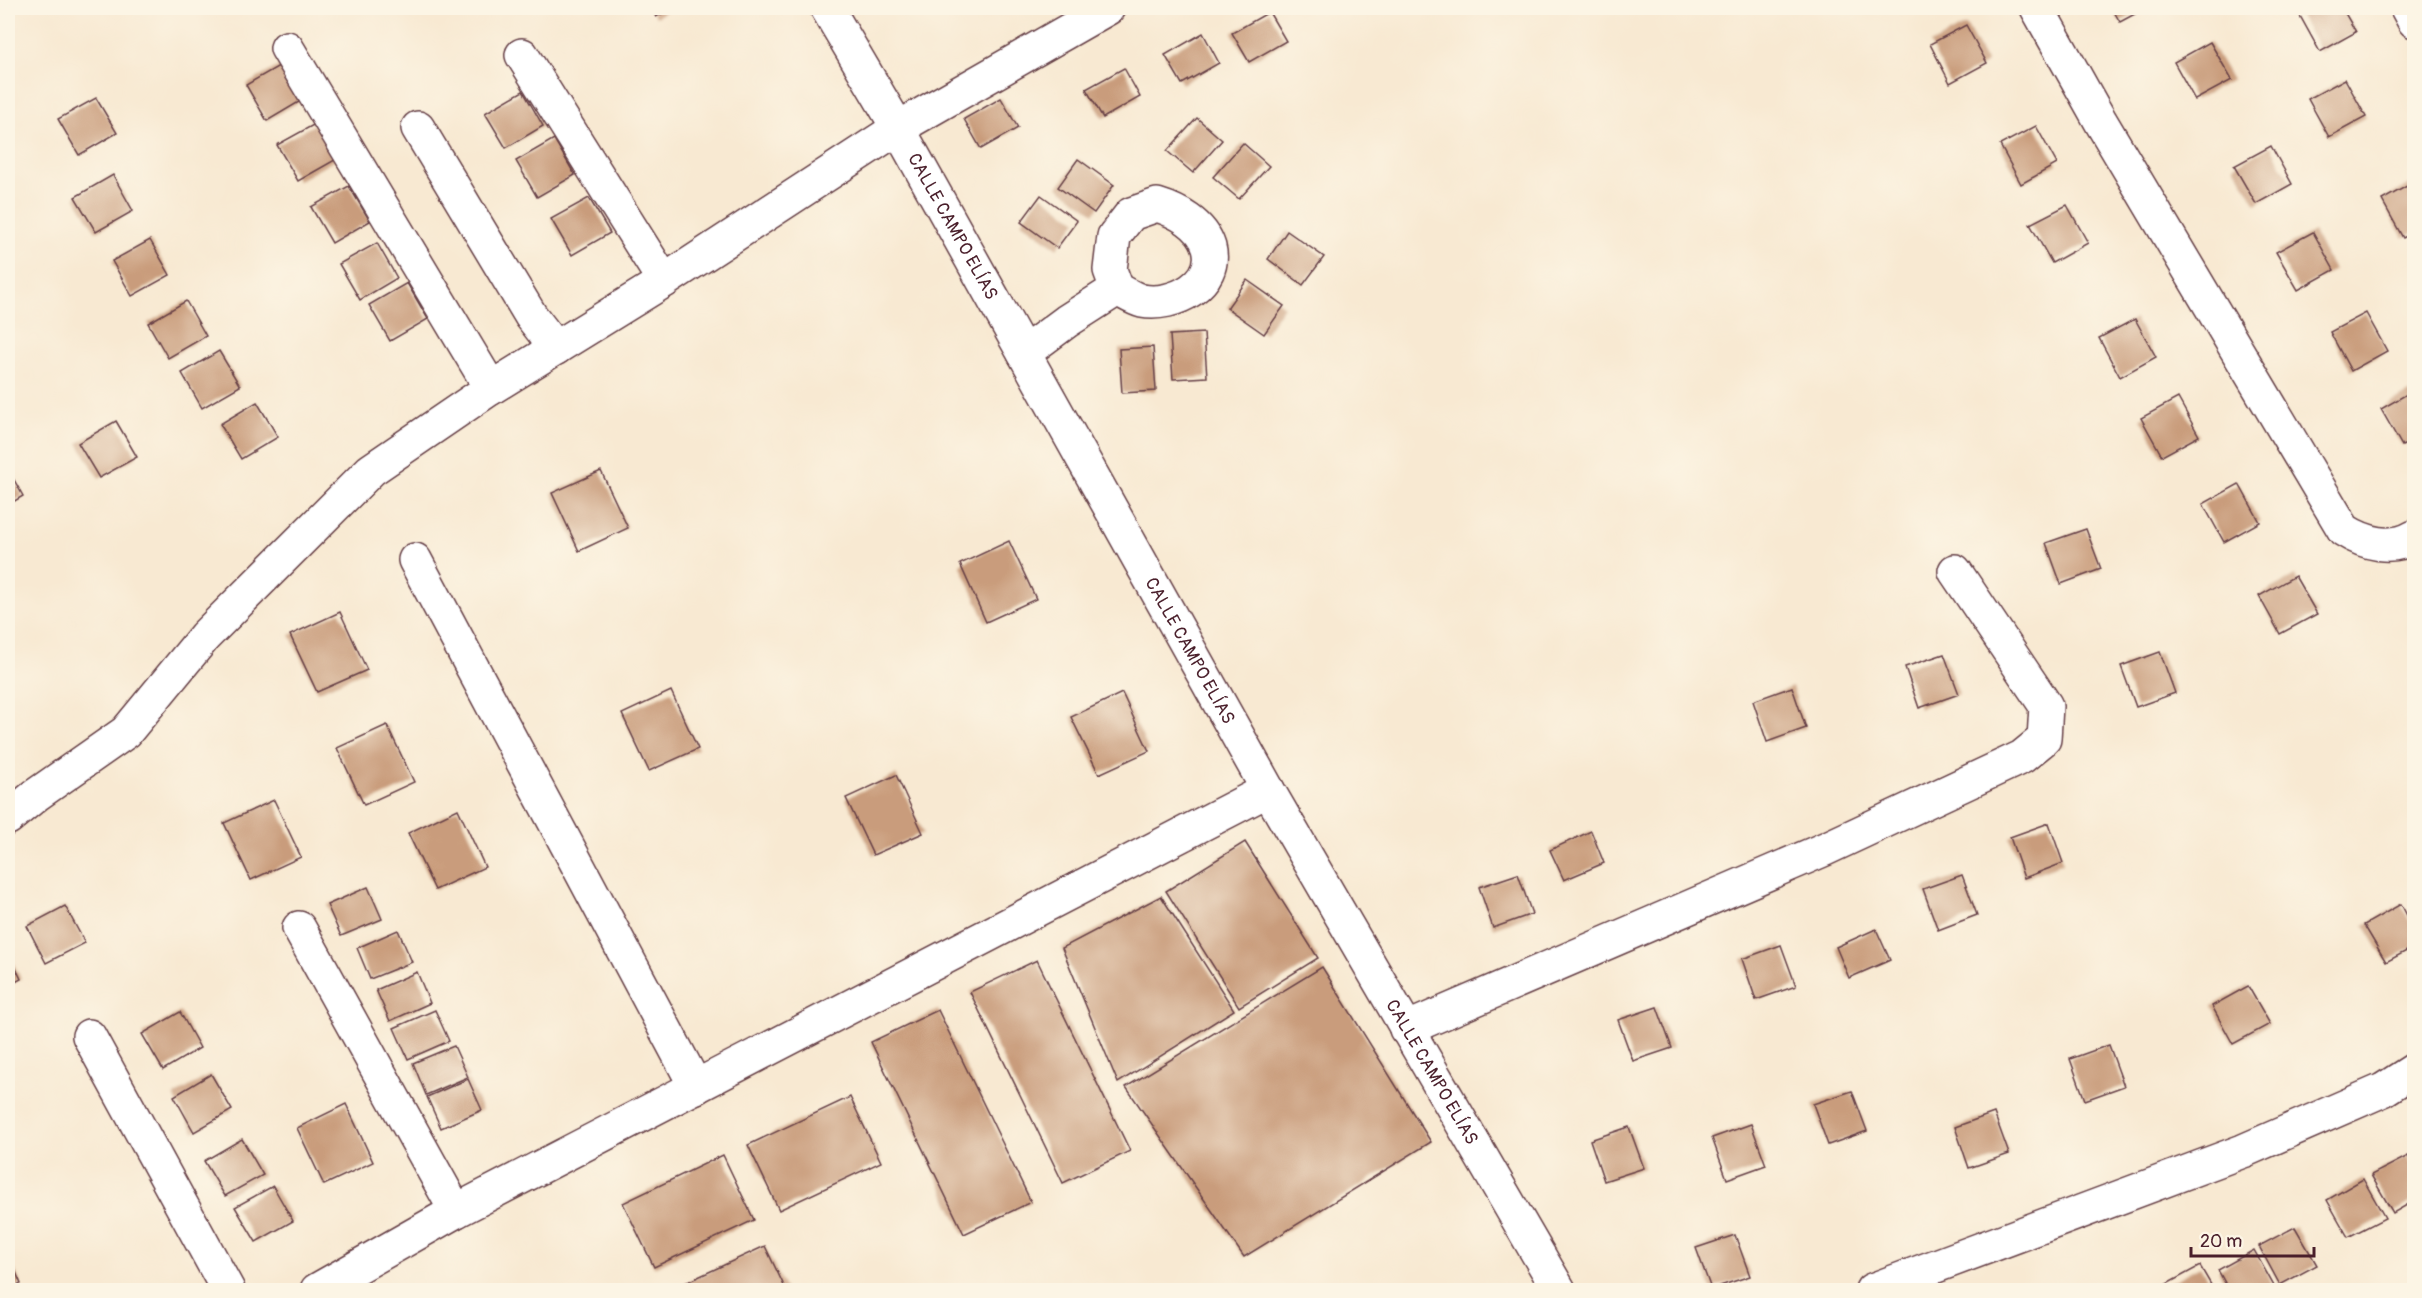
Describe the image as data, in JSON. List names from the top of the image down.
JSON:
{
  "streets": {
    "street": ["CALLE CAMPO ELÍAS"]
  },
  "scale_bar": "20 m"
}
